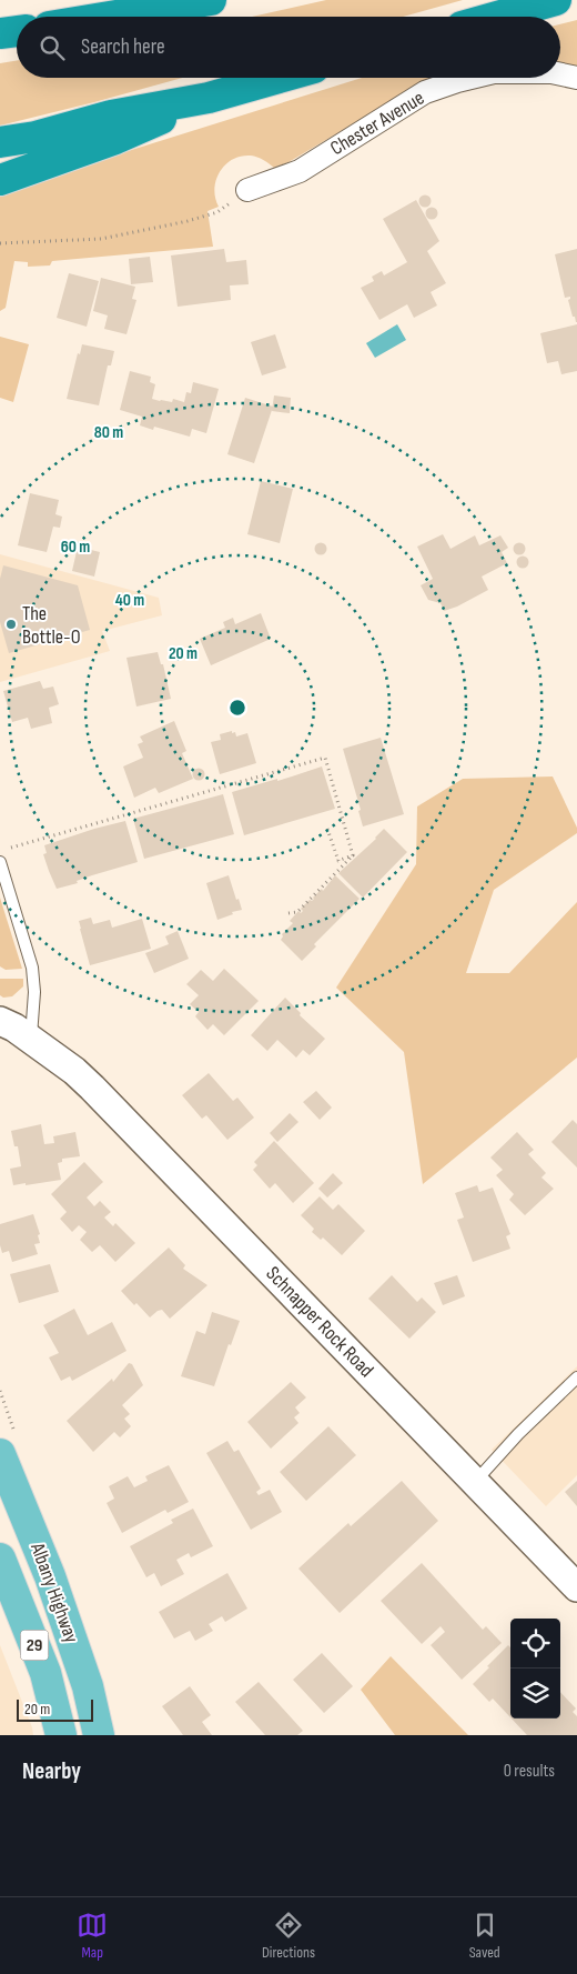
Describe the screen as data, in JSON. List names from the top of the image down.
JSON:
{
  "streets": {
    "main road": ["Albany Highway", "29"],
    "street": ["Chester Avenue", "Schnapper Rock Road"]
  },
  "places": ["The Bottle-O"],
  "scale_bar": "20 m",
  "page": {
    "search": "Search here",
    "scale": "20 m",
    "heading": ["Nearby", "0 results"],
    "nav": ["Map", "Directions", "Saved"]
  },
  "rings": [
    "80 m",
    "60 m",
    "40 m",
    "20 m"
  ]
}
